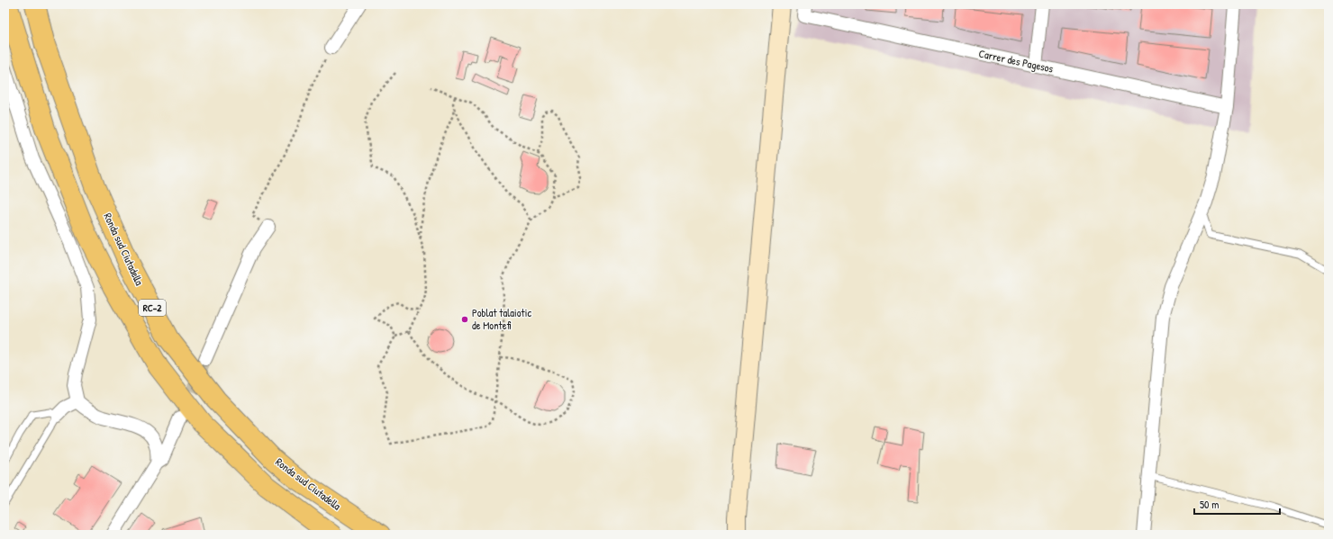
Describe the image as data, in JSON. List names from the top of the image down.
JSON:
{
  "streets": {
    "main road": ["Ronda sud Ciutadella", "RC-2"],
    "street": ["Carrer des Pagesos"]
  },
  "places": ["Poblat talaiotic de Montefi"],
  "scale_bar": "50 m"
}
